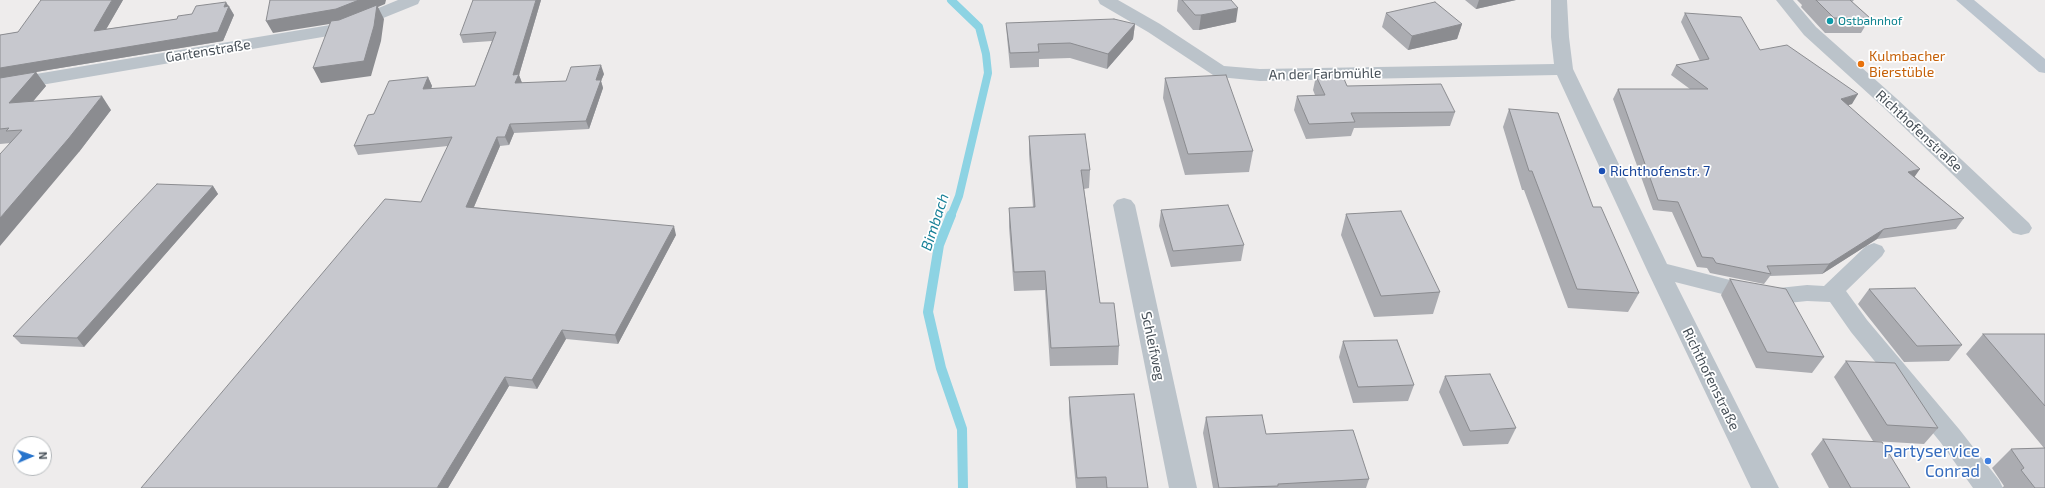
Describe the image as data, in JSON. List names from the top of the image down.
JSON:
{
  "streets": {
    "street": [
      "Gartenstraße",
      "An der Farbmühle",
      "Richthofenstraße",
      "Schleifweg"
    ]
  },
  "crossings": [
    ["An der Farbmühle", "Richthofenstraße"]
  ],
  "water": ["Bimbach"],
  "places": [
    "Ostbahnhof",
    "Kulmbacher Bierstüble",
    "Richthofenstr. 7",
    "Partyservice Conrad"
  ],
  "north": "right"
}
